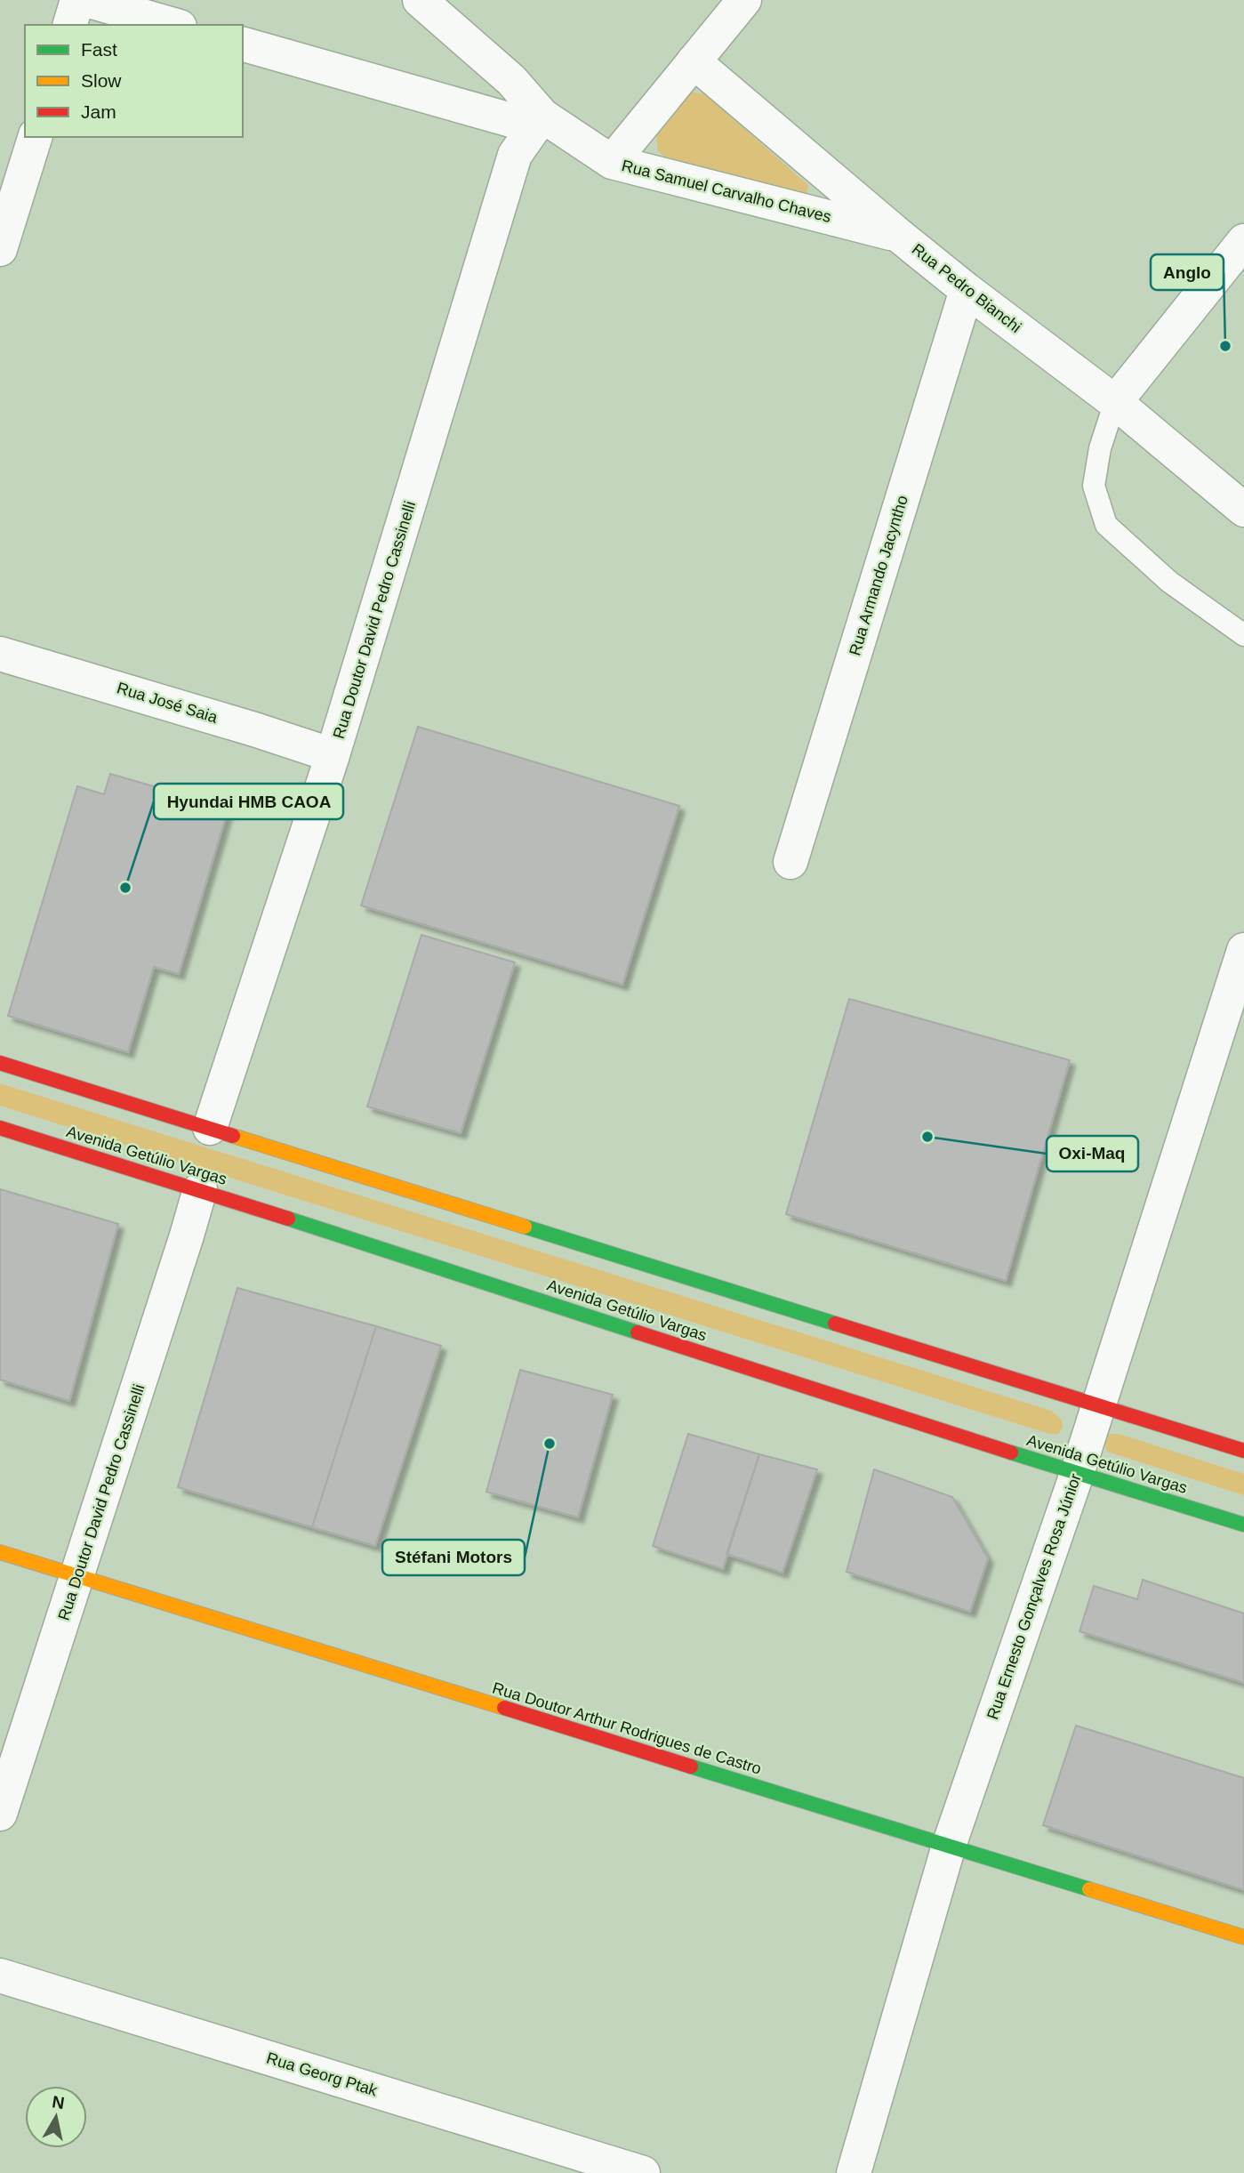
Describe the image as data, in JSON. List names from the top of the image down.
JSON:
{
  "streets": {
    "main road": ["Avenida Getúlio Vargas", "Rua Doutor Arthur Rodrigues de Castro"],
    "street": [
      "Rua Samuel Carvalho Chaves",
      "Rua Pedro Bianchi",
      "Rua Armando Jacyntho",
      "Rua Doutor David Pedro Cassinelli",
      "Rua José Saia",
      "Rua Ernesto Gonçalves Rosa Júnior",
      "Rua Georg Ptak"
    ]
  },
  "crossings": [
    ["Rua Samuel Carvalho Chaves", "Rua Pedro Bianchi"],
    ["Rua Samuel Carvalho Chaves", "Rua Doutor David Pedro Cassinelli"],
    ["Rua Pedro Bianchi", "Rua Armando Jacyntho"],
    ["Rua Doutor David Pedro Cassinelli", "Rua José Saia"],
    ["Rua Doutor David Pedro Cassinelli", "Avenida Getúlio Vargas"],
    ["Rua Doutor David Pedro Cassinelli", "Rua Doutor Arthur Rodrigues de Castro"],
    ["Avenida Getúlio Vargas", "Rua Ernesto Gonçalves Rosa Júnior"],
    ["Rua Ernesto Gonçalves Rosa Júnior", "Rua Doutor Arthur Rodrigues de Castro"]
  ],
  "places": [
    "Anglo",
    "Hyundai HMB CAOA",
    "Oxi-Maq",
    "Stéfani Motors"
  ],
  "legend": ["Fast", "Slow", "Jam"],
  "north": "top"
}
